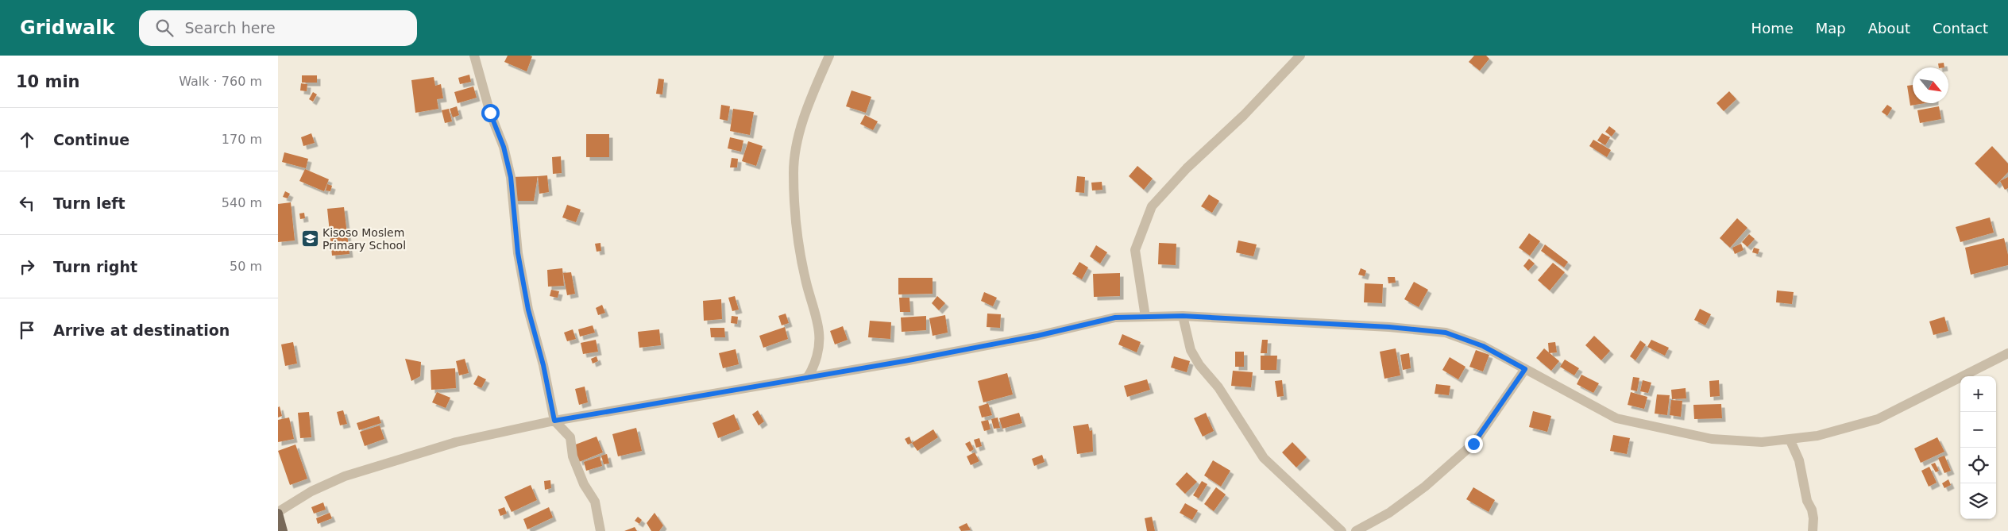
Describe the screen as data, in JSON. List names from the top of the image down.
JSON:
{
  "places": {
    "school or university": ["Kisoso Moslem Primary School"]
  },
  "north": "bottom right",
  "page": {
    "header": "Gridwalk",
    "search": "Search here",
    "nav": [
      "Home",
      "Map",
      "About",
      "Contact"
    ],
    "heading": ["10 min", "Walk · 760 m"],
    "list": [
      ["Continue", "170 m"],
      ["Turn left", "540 m"],
      ["Turn right", "50 m"],
      "Arrive at destination"
    ],
    "map_buttons": ["+", "−"]
  }
}
